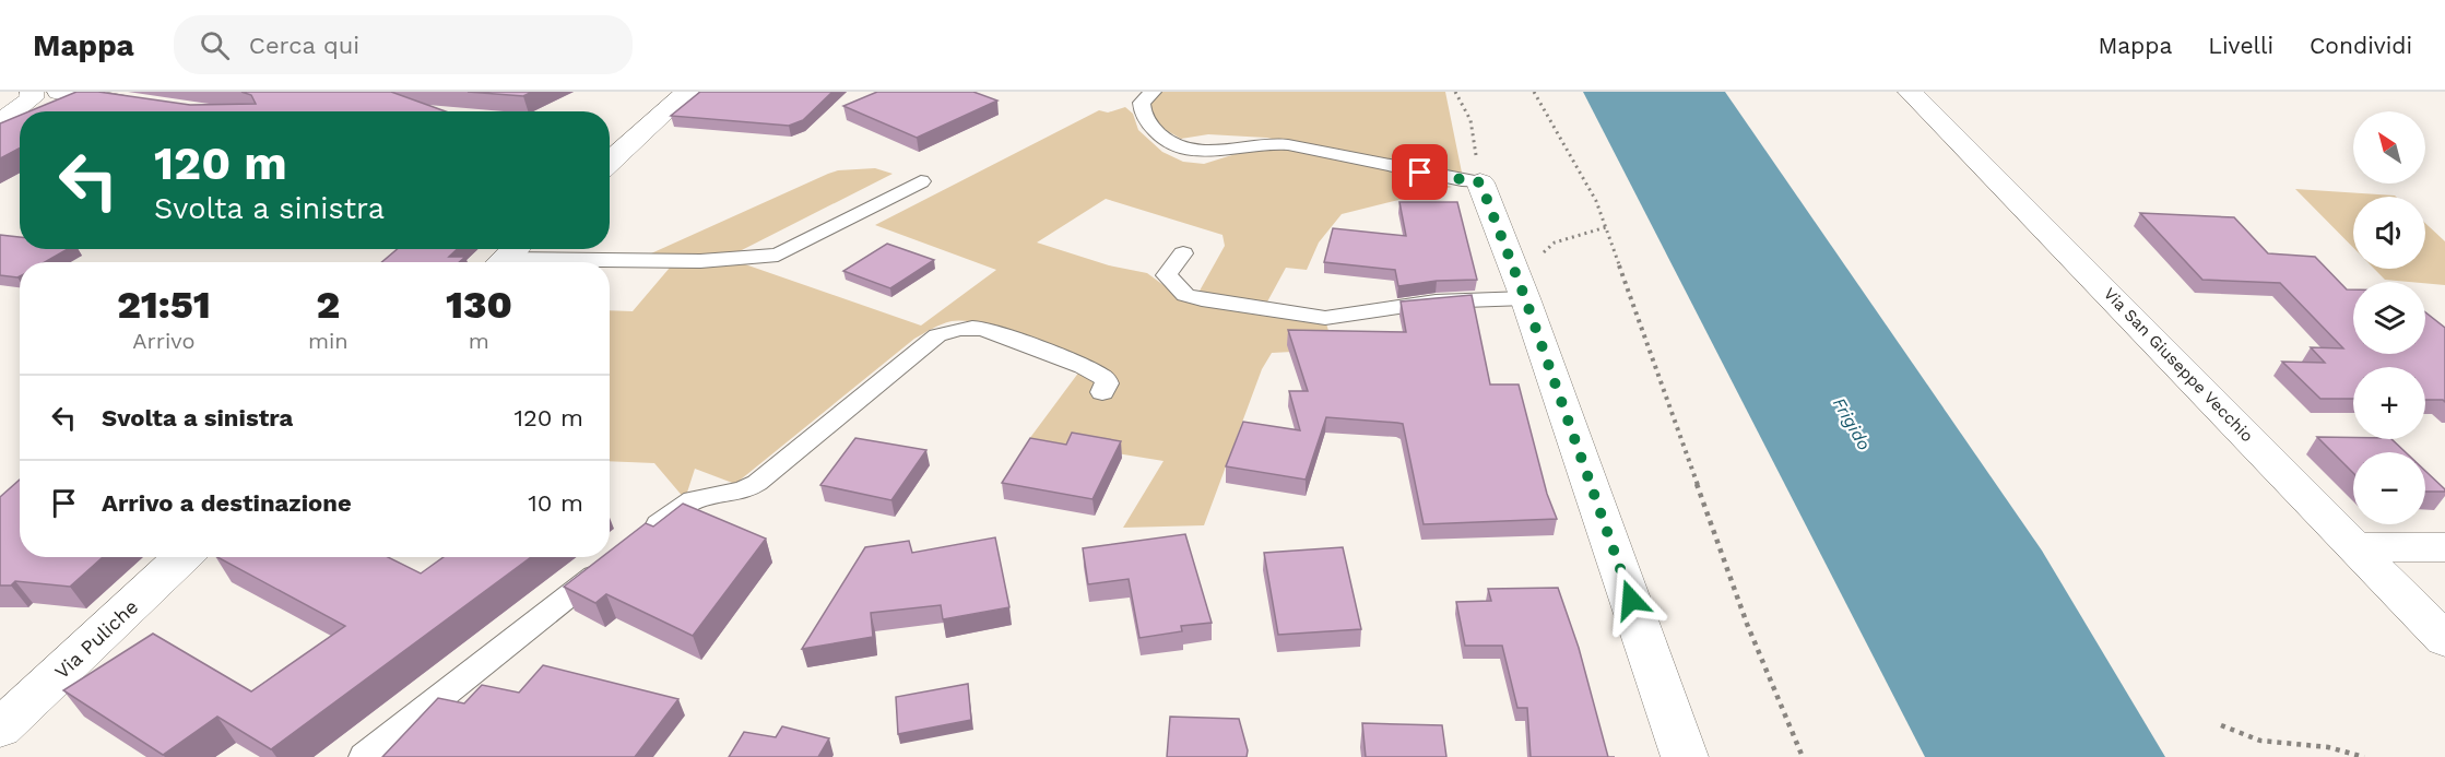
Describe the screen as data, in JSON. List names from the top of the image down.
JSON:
{
  "streets": {
    "street": ["Via San Giuseppe Vecchio", "Via Puliche"]
  },
  "water": ["Frigido"],
  "north": "top left",
  "page": {
    "header": "Mappa",
    "search": "Cerca qui",
    "nav": ["Mappa", "Livelli", "Condividi"],
    "map_buttons": ["+", "−"],
    "turn": ["120 m", "Svolta a sinistra"],
    "eta": [
      "21:51",
      "Arrivo",
      "2",
      "min",
      "130",
      "m"
    ],
    "list": [
      {
        "name": "Svolta a sinistra",
        "value": "120 m"
      },
      {
        "name": "Arrivo a destinazione",
        "value": "10 m"
      }
    ]
  }
}
